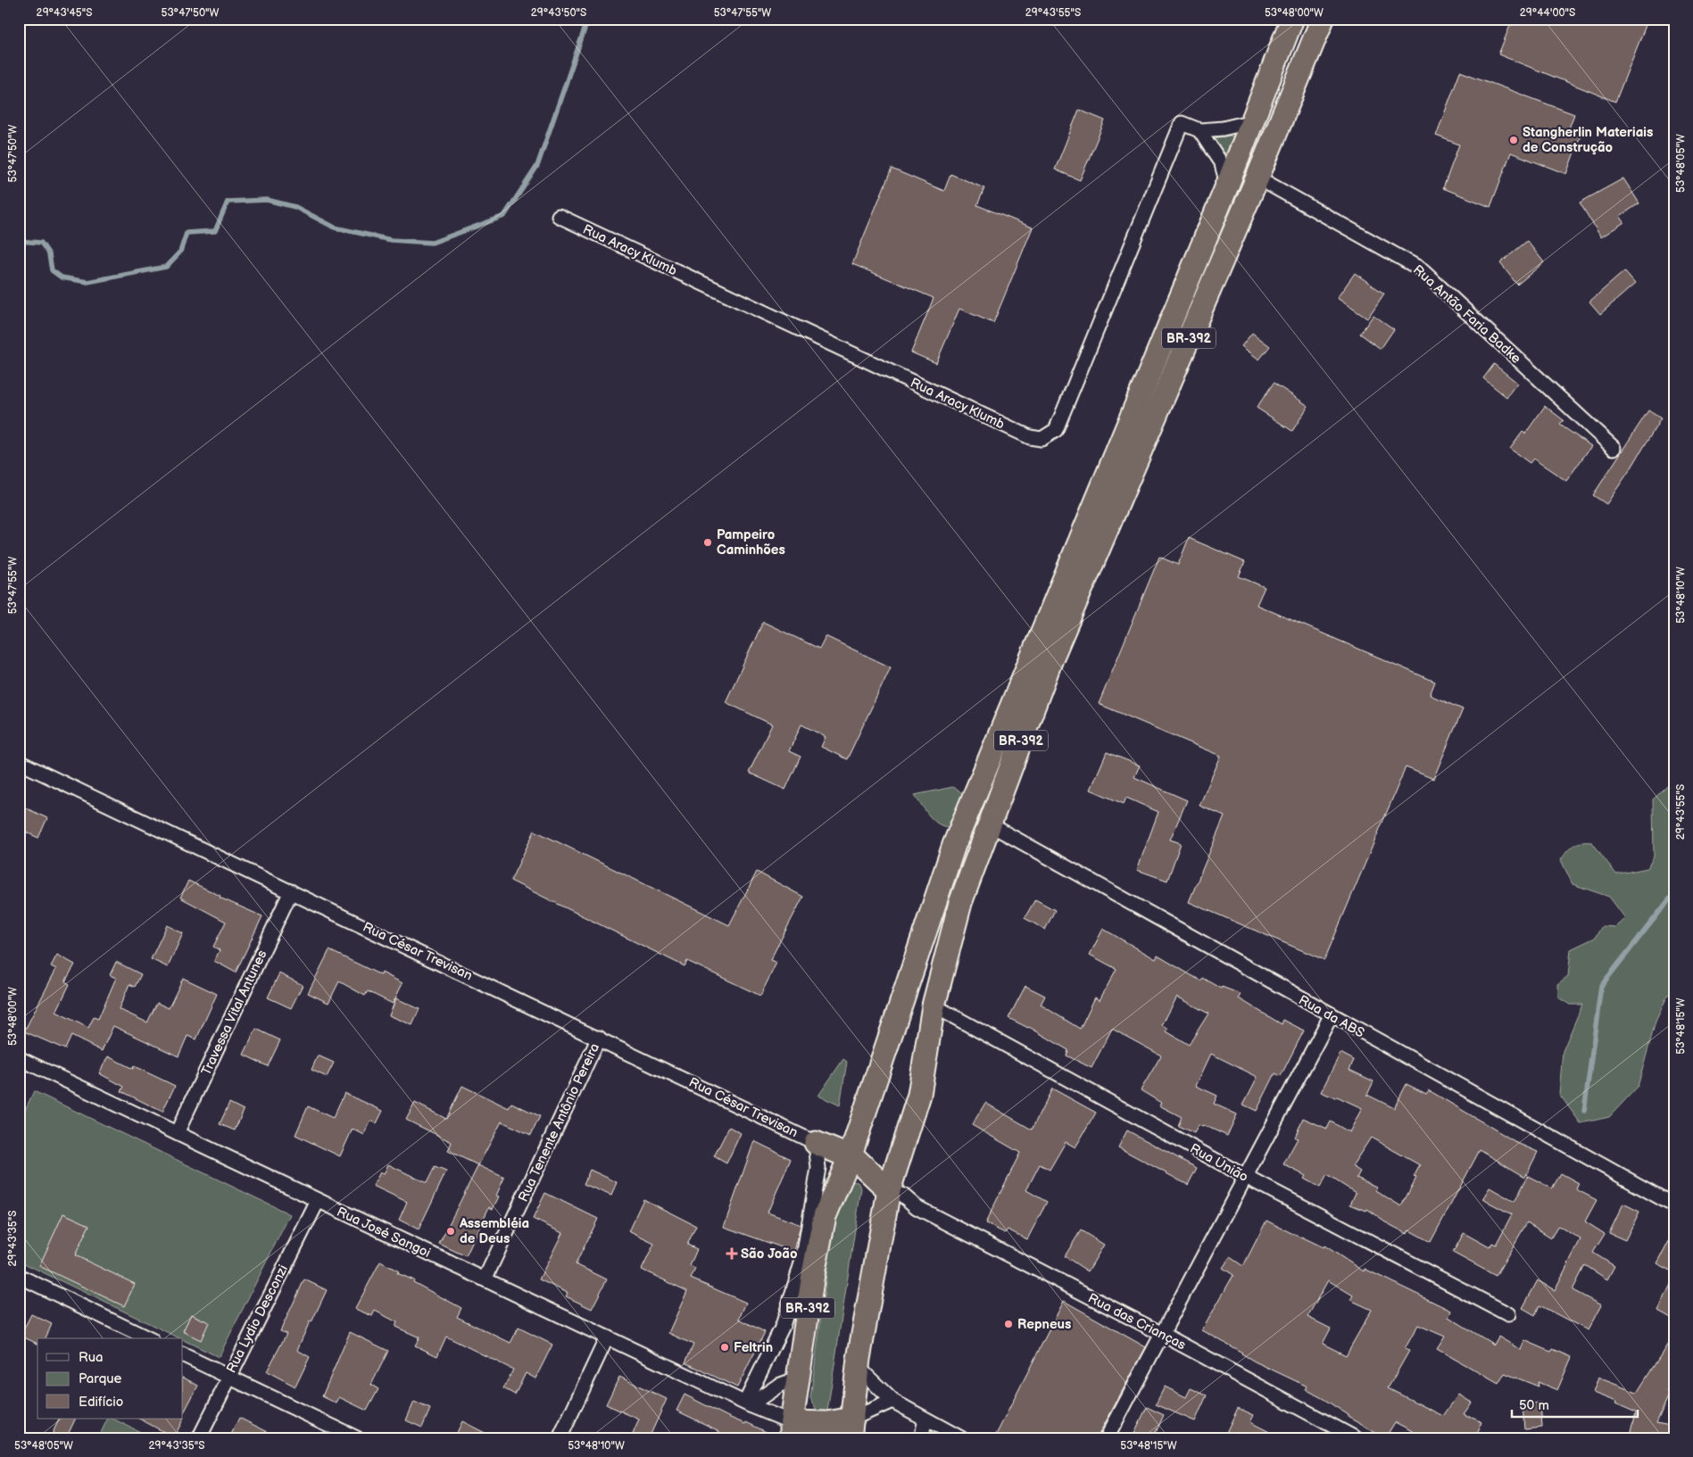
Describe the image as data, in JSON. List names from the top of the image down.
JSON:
{
  "streets": {
    "highway": ["BR-392"],
    "street": [
      "Rua Aracy Klumb",
      "Rua Antão Faria Badke",
      "Rua César Trevisan",
      "Travessa Vital Antunes",
      "Rua da ABS",
      "Rua Tenente Antônio Pereira",
      "Rua União",
      "Rua José Sangoi",
      "Rua Lydio Desconzi",
      "Rua das Crianças"
    ]
  },
  "crossings": [
    ["Rua Antão Faria Badke", "BR-392"],
    ["BR-392", "Rua da ABS"],
    ["BR-392", "Rua União"],
    ["BR-392", "Rua José Sangoi"],
    ["BR-392", "Rua das Crianças"],
    ["Rua César Trevisan", "Travessa Vital Antunes"],
    ["Rua César Trevisan", "Rua Tenente Antônio Pereira"],
    ["Travessa Vital Antunes", "Rua José Sangoi"],
    ["Rua Tenente Antônio Pereira", "Rua José Sangoi"],
    ["Rua José Sangoi", "Rua Lydio Desconzi"]
  ],
  "places": {
    "other": [
      "Stangherlin Materiais de Construção",
      "Pampeiro Caminhões",
      "Assembléia de Deus",
      "Repneus",
      "Feltrin"
    ],
    "health": ["São João"]
  },
  "legend": ["Rua", "Parque", "Edifício"],
  "scale_bar": "50 m",
  "coordinates": [
    "29°43'45\"S",
    "53°47'50\"W",
    "29°43'50\"S",
    "53°47'55\"W",
    "29°43'55\"S",
    "53°48'00\"W",
    "29°44'00\"S",
    "53°48'05\"W",
    "53°48'10\"W",
    "53°48'15\"W",
    "29°43'35\"S"
  ]
}
